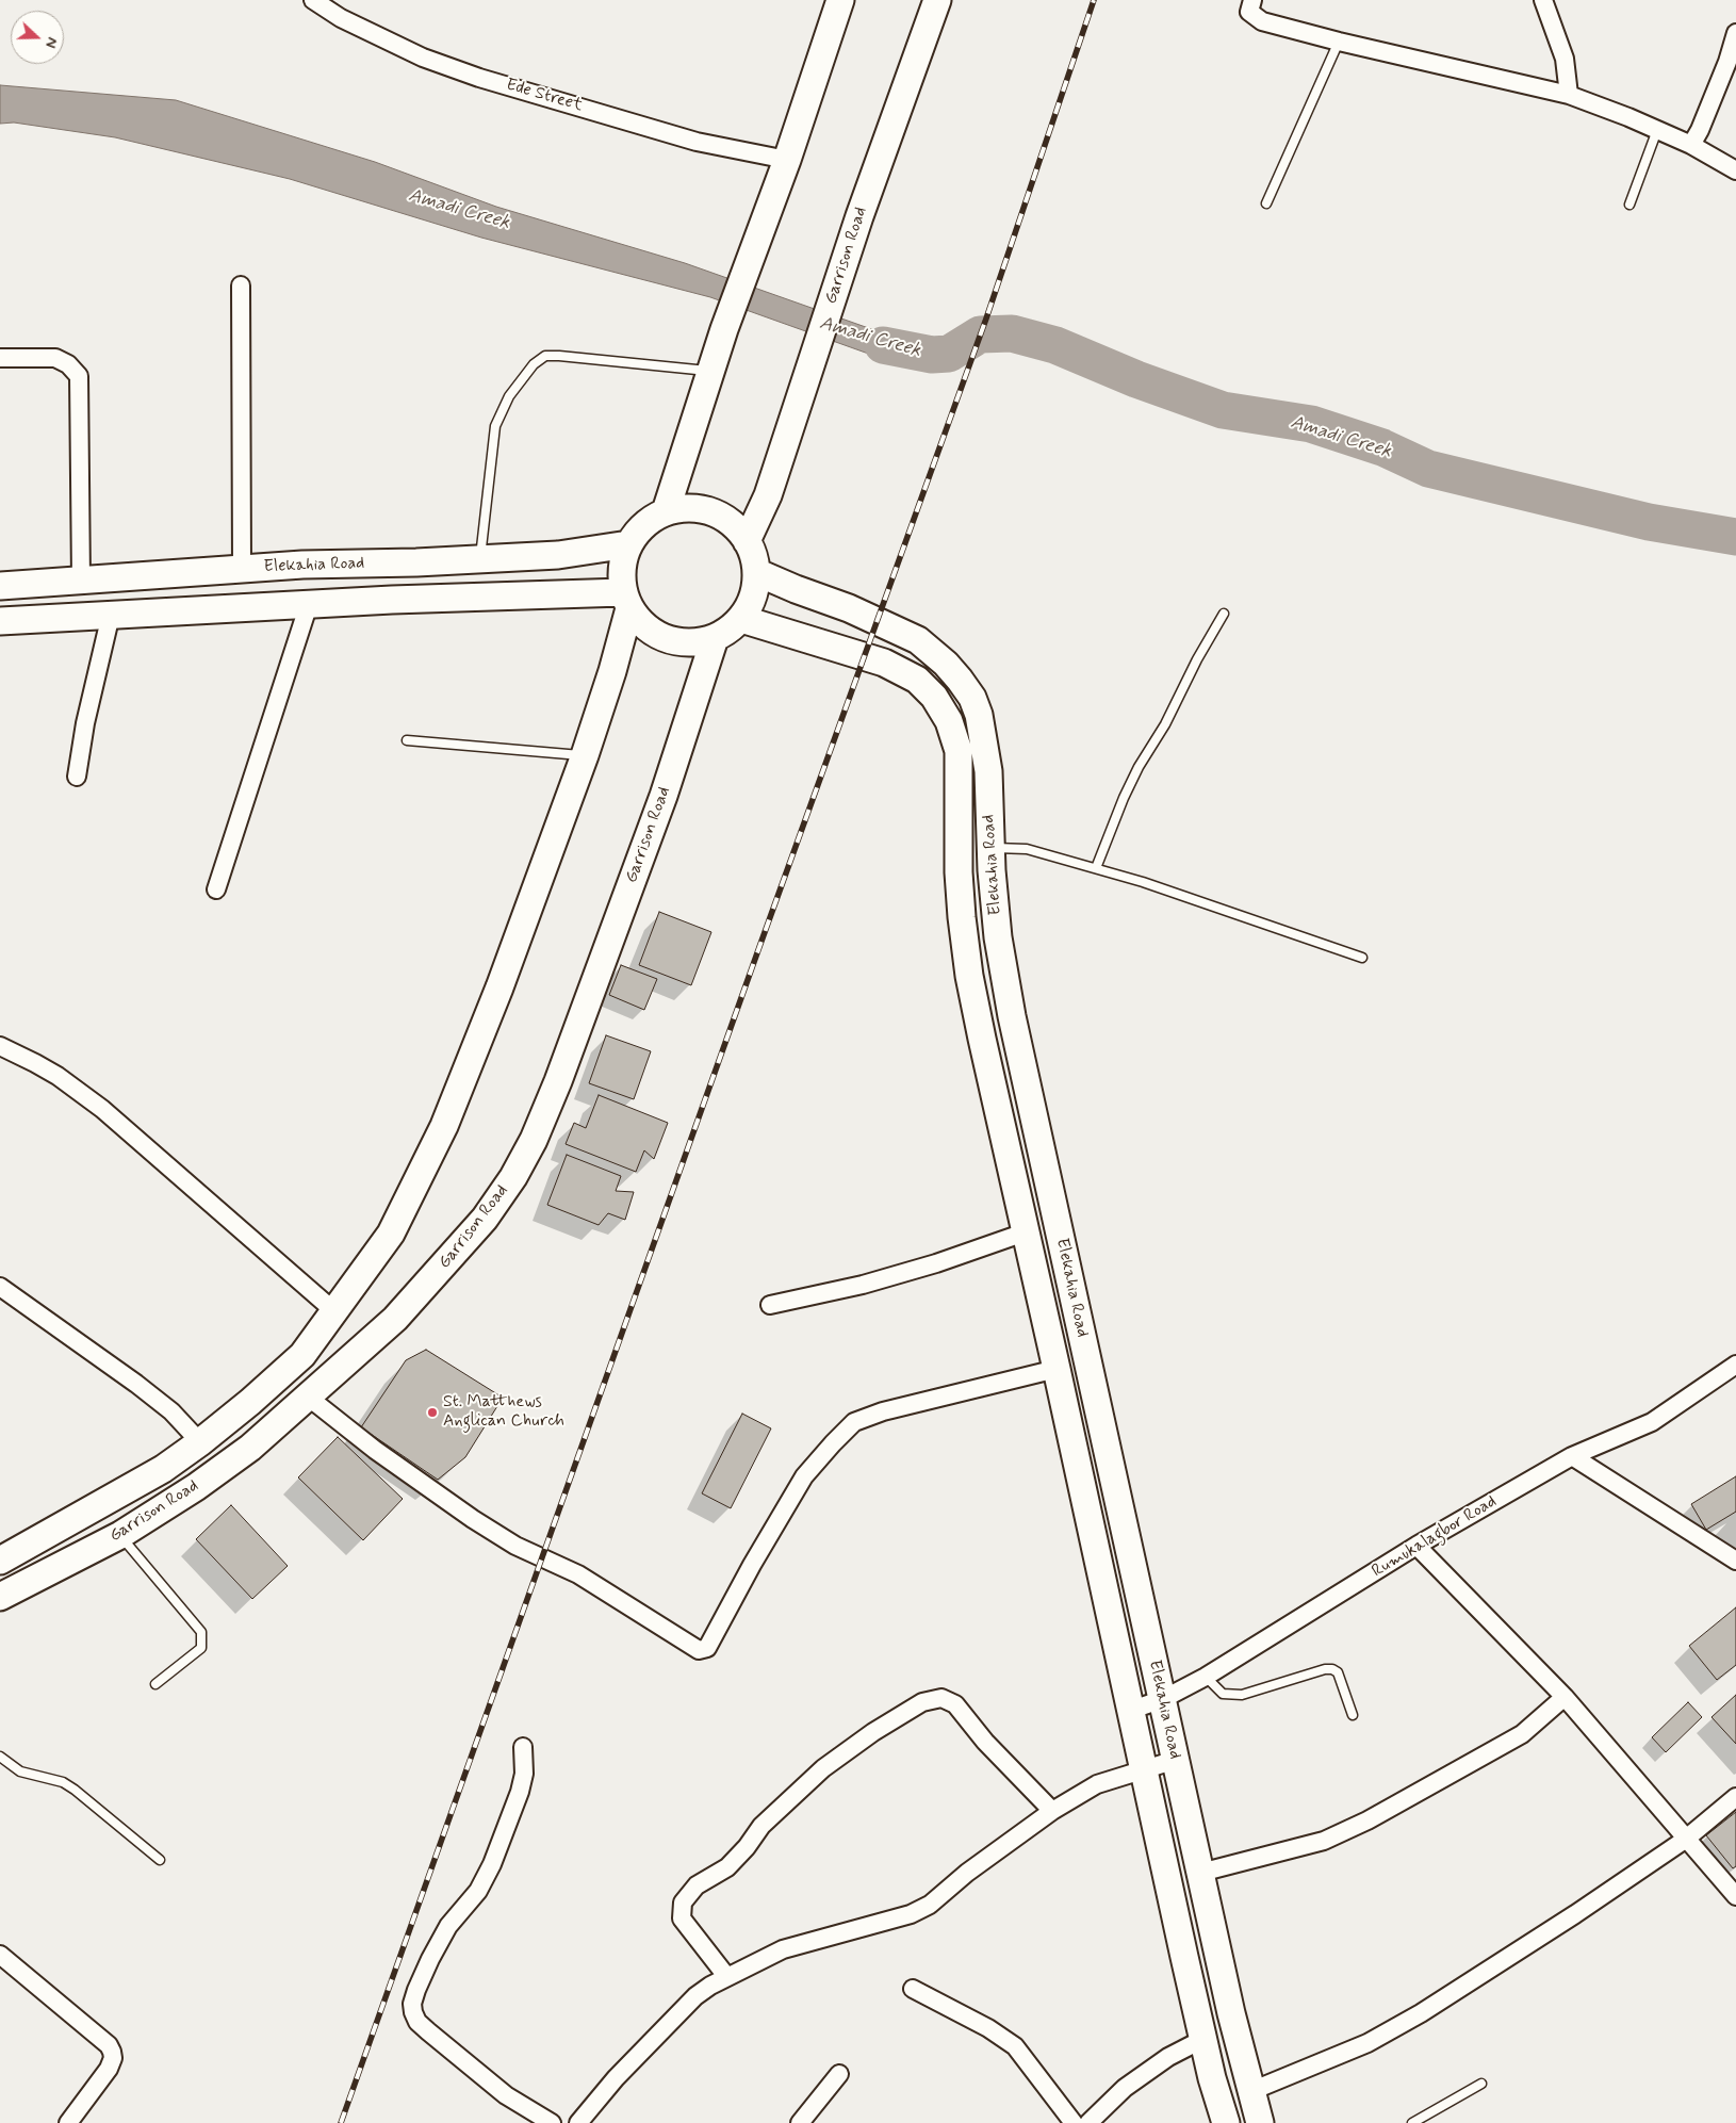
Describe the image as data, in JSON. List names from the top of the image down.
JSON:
{
  "streets": {
    "main road": ["Garrison Road", "Elekahia Road"],
    "street": ["Ede Street", "Rumukalagbor Road"]
  },
  "crossings": [
    ["Garrison Road", "Elekahia Road"],
    ["Elekahia Road", "Rumukalagbor Road"]
  ],
  "water": ["Amadi Creek"],
  "places": ["St. Matthews Anglican Church"],
  "north": "right"
}
